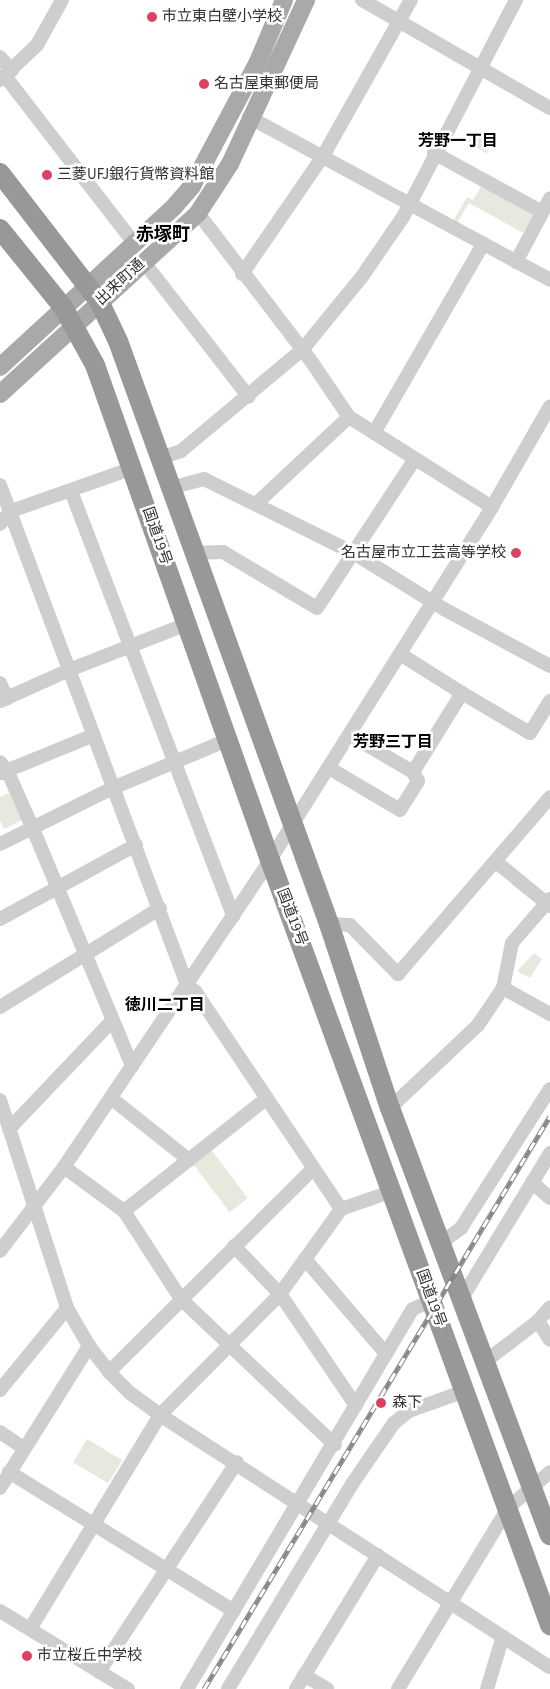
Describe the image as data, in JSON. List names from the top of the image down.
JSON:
{
  "streets": {
    "highway": ["国道19号"],
    "main road": ["出来町通"]
  },
  "crossings": [
    ["出来町通", "国道19号"]
  ],
  "districts": [
    "芳野一丁目",
    "赤塚町",
    "芳野三丁目",
    "徳川二丁目"
  ],
  "places": [
    "市立東白壁小学校",
    "名古屋東郵便局",
    "三菱UFJ銀行貨幣資料館",
    "名古屋市立工芸高等学校",
    "森下",
    "市立桜丘中学校"
  ]
}
